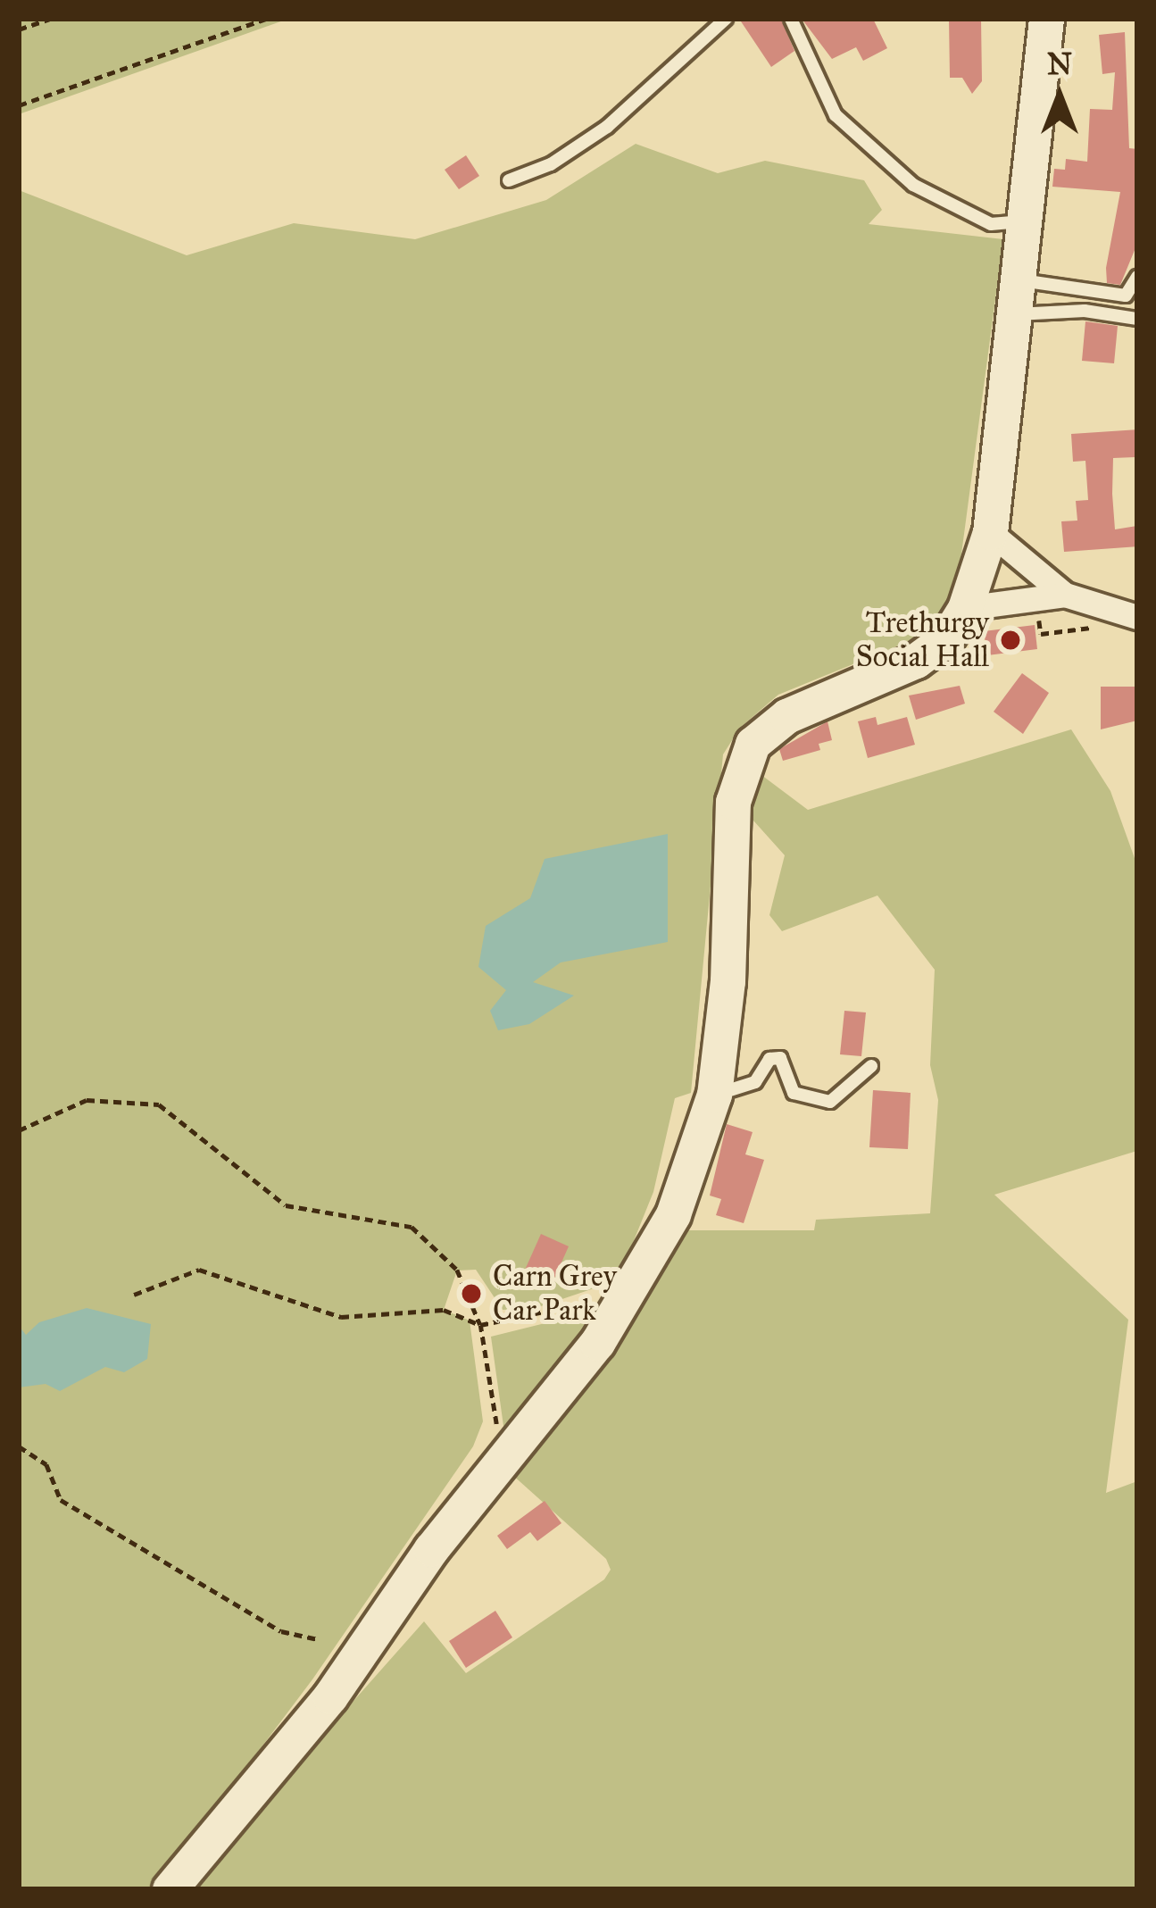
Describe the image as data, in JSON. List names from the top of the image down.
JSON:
{
  "places": ["Trethurgy Social Hall", "Carn Grey Car Park"],
  "north": "top"
}
